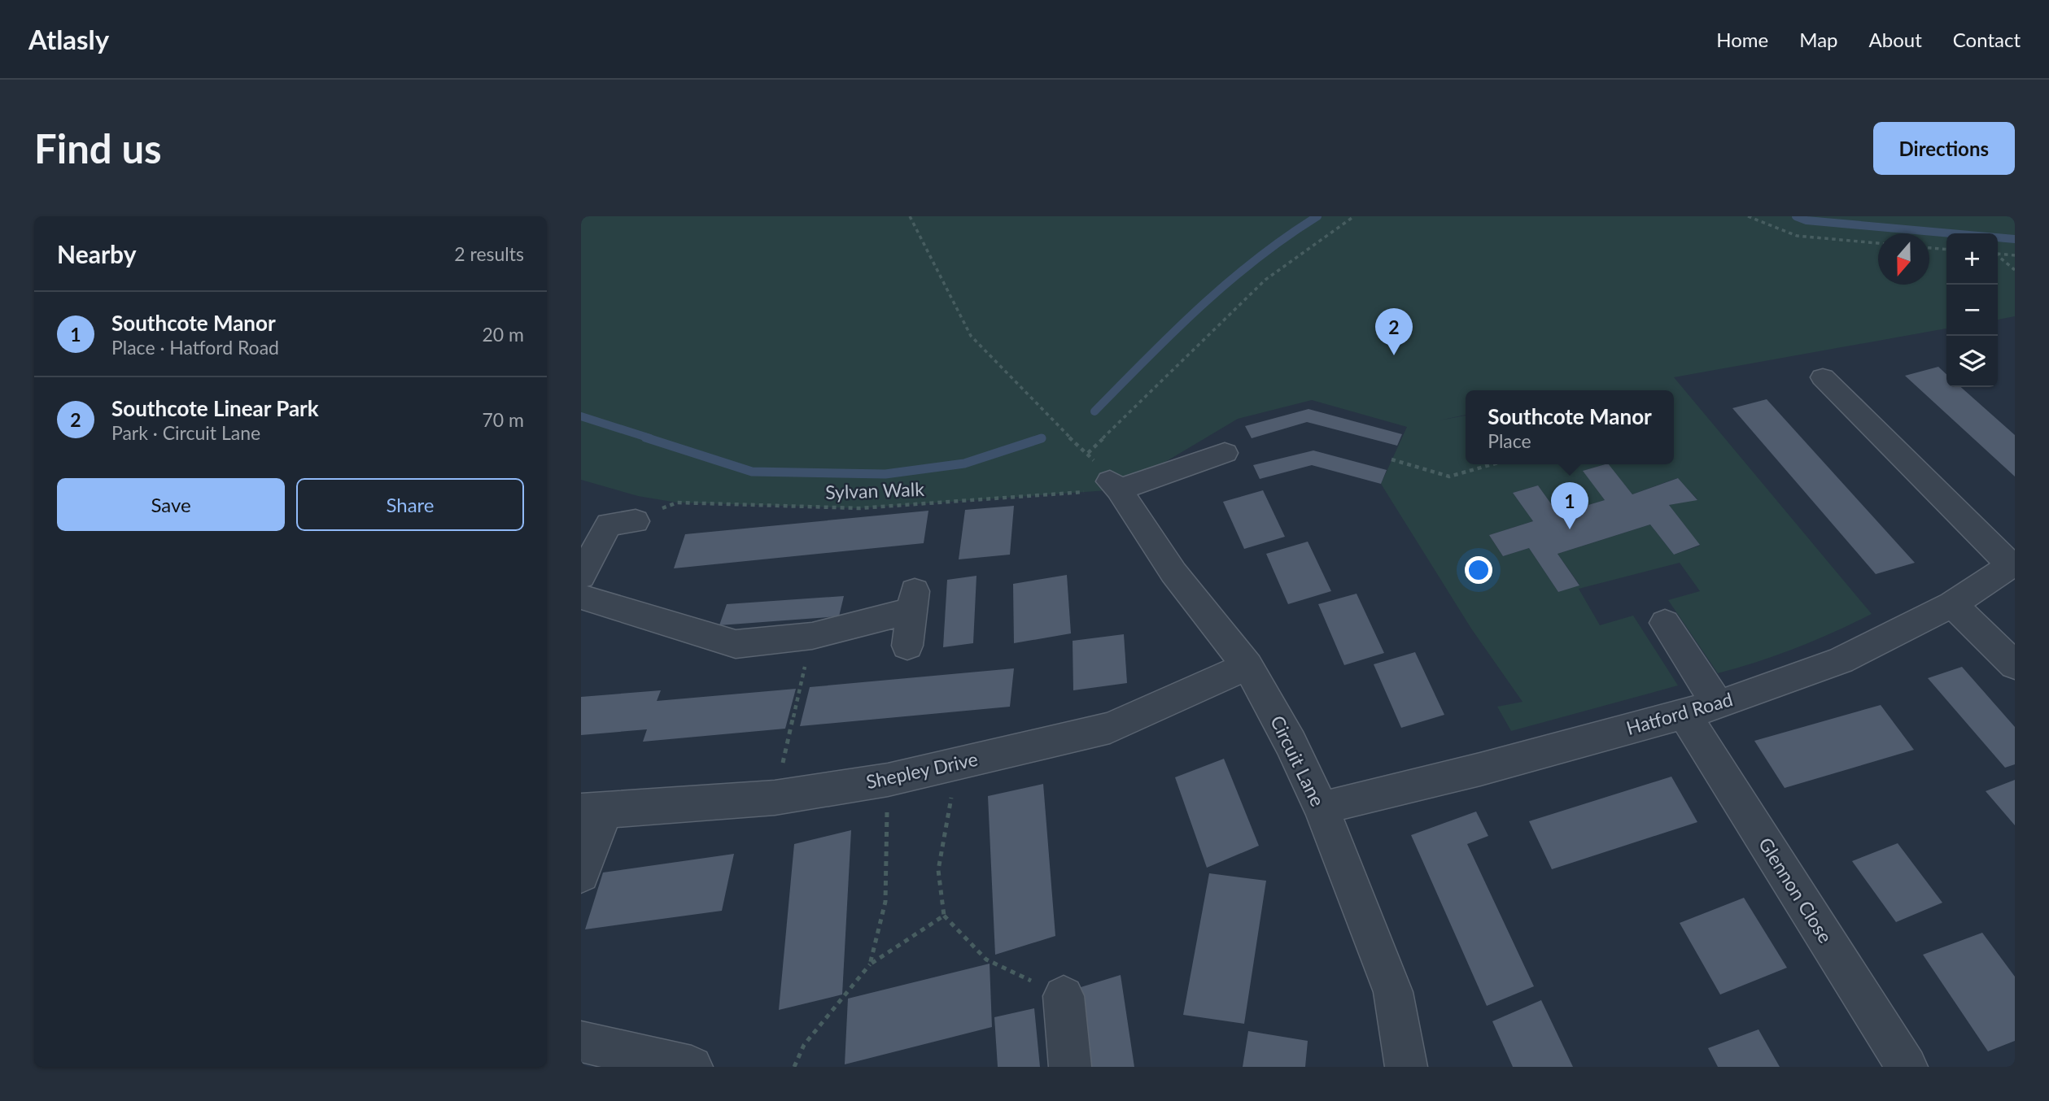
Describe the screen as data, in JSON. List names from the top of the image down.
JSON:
{
  "streets": {
    "street": [
      "Hatford Road",
      "Circuit Lane",
      "Shepley Drive",
      "Glennon Close"
    ],
    "path": ["Sylvan Walk"]
  },
  "crossings": [
    ["Sylvan Walk", "Circuit Lane"],
    ["Hatford Road", "Circuit Lane"],
    ["Hatford Road", "Glennon Close"],
    ["Circuit Lane", "Shepley Drive"]
  ],
  "north": "bottom",
  "page": {
    "header": "Atlasly",
    "nav": [
      "Home",
      "Map",
      "About",
      "Contact"
    ],
    "buttons": [
      "Directions",
      ["Save", "Share"]
    ],
    "title": "Find us",
    "heading": ["Nearby", "2 results"],
    "map_buttons": ["+", "−"],
    "list": [
      {
        "mark": "1",
        "name": "Southcote Manor",
        "note": "Place · Hatford Road",
        "value": "20 m"
      },
      {
        "mark": "2",
        "name": "Southcote Linear Park",
        "note": "Park · Circuit Lane",
        "value": "70 m"
      }
    ],
    "pins": ["2", "1"],
    "popup": ["Southcote Manor", "Place"]
  }
}
